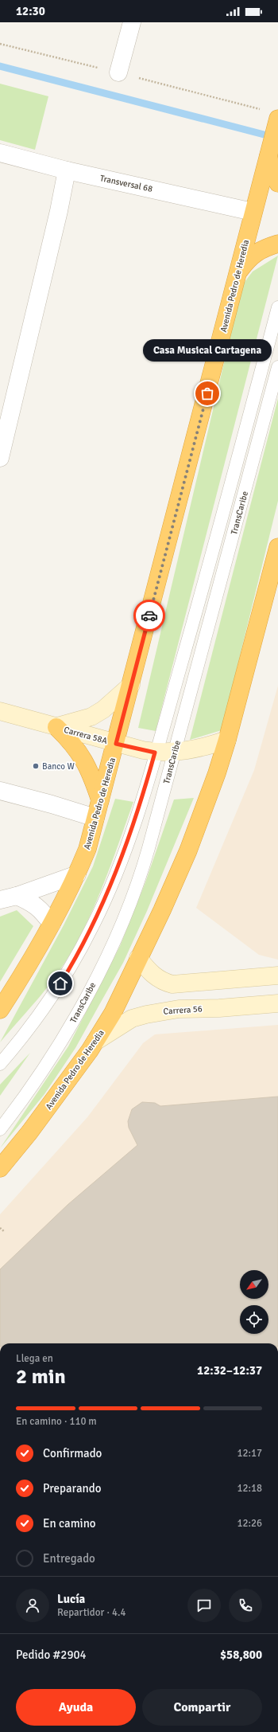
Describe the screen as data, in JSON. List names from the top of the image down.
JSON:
{
  "streets": {
    "highway": ["Avenida Pedro de Heredia"],
    "street": ["Transversal 68", "Carrera 58A", "Carrera 56"],
    "lane": ["TransCaribe"]
  },
  "crossings": [
    ["Transversal 68", "Avenida Pedro de Heredia"],
    ["Avenida Pedro de Heredia", "Carrera 58A"],
    ["Avenida Pedro de Heredia", "Carrera 56"],
    ["TransCaribe", "Carrera 58A"]
  ],
  "places": ["Casa Musical Cartagena", "Banco W"],
  "north": "bottom left",
  "page": {
    "status": "12:30",
    "bubble": "Casa Musical Cartagena",
    "heading": ["2 min", "Llega en", "12:32–12:37"],
    "panel": [
      "Lucía",
      "Repartidor · 4.4",
      "Pedido #2904",
      "$58,800"
    ],
    "bar": "En camino · 110 m",
    "list": [
      ["Confirmado", "12:17"],
      ["Preparando", "12:18"],
      ["En camino", "12:26"],
      "Entregado"
    ],
    "buttons": ["Ayuda", "Compartir"]
  }
}
